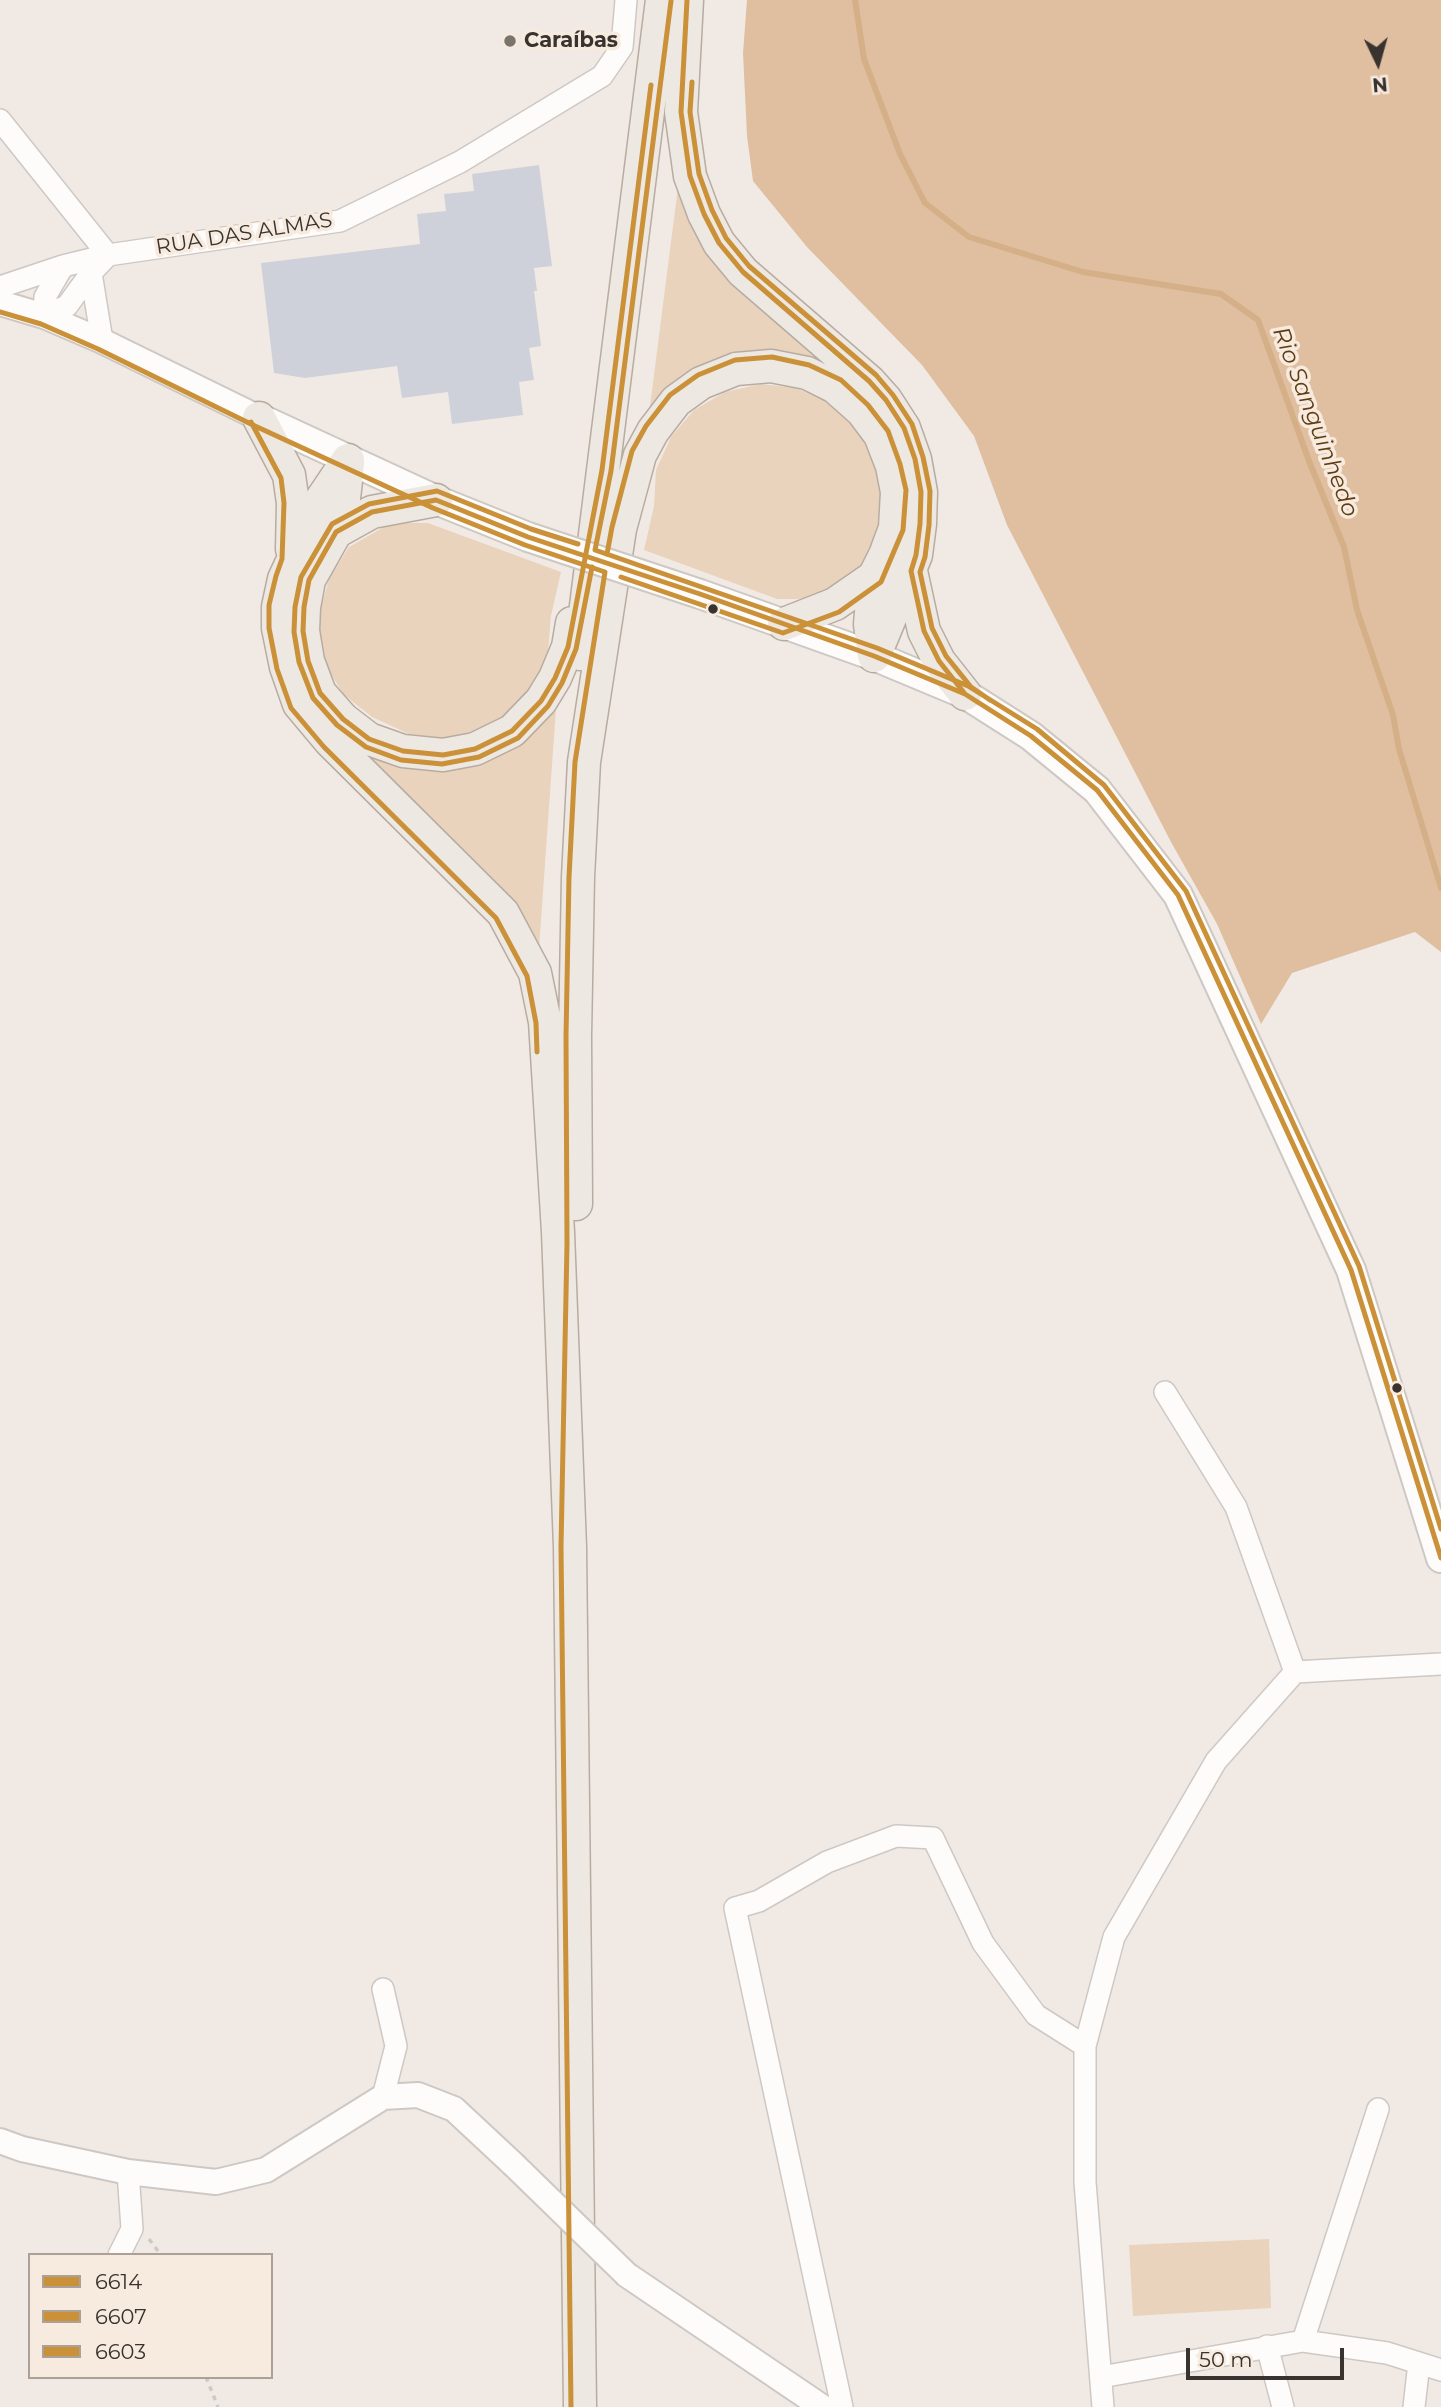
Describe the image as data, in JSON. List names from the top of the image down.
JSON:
{
  "streets": {
    "street": ["RUA DAS ALMAS"]
  },
  "water": ["Rio Sanguinhedo"],
  "places": ["Caraíbas"],
  "lines": ["transit line 6614", "transit line 6603", "transit line 6607"],
  "legend": ["6614", "6607", "6603"],
  "scale_bar": "50 m",
  "north": "bottom"
}
